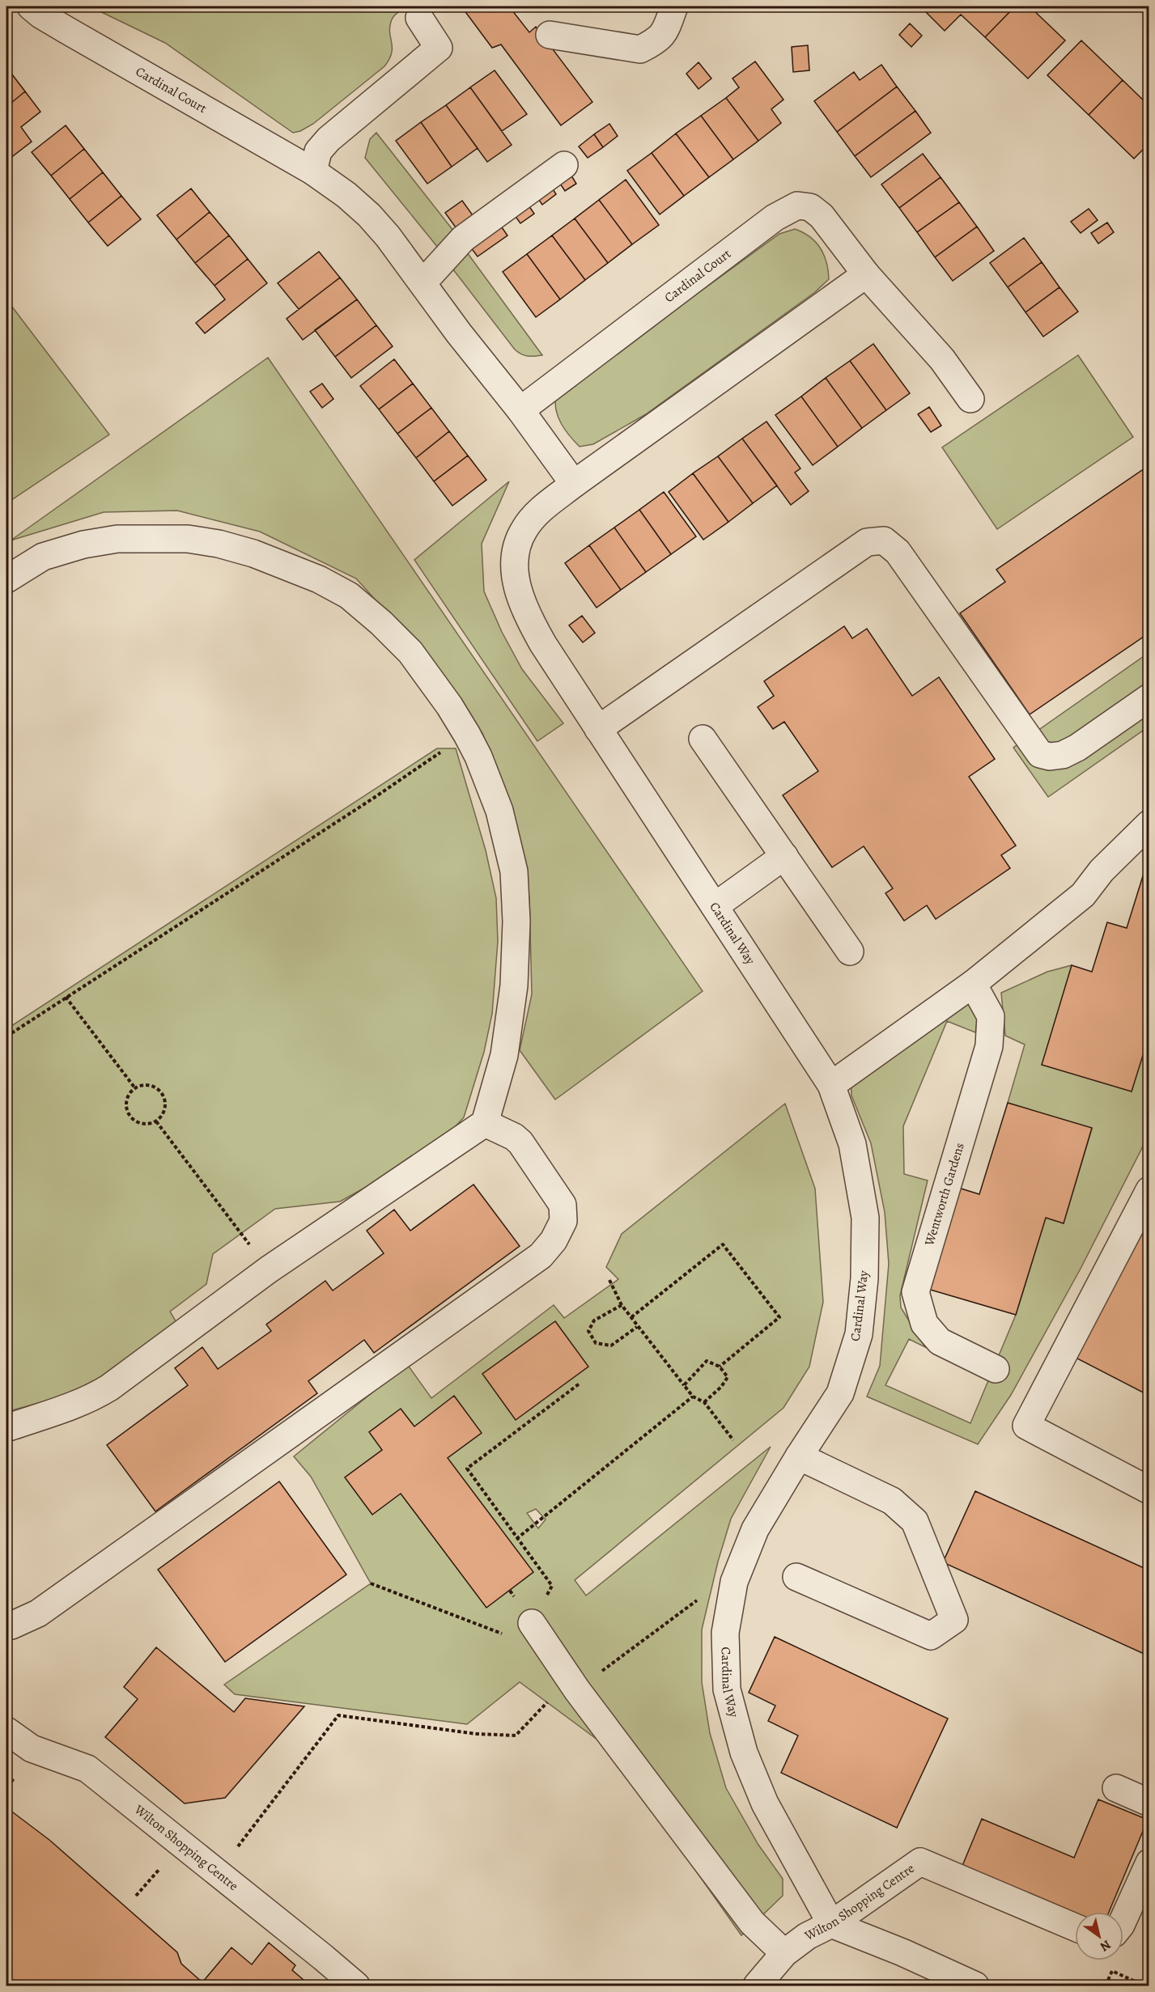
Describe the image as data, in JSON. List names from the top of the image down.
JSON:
{
  "streets": {
    "street": [
      "Cardinal Court",
      "Cardinal Way",
      "Wentworth Gardens",
      "Wilton Shopping Centre"
    ]
  },
  "crossings": [
    ["Cardinal Court", "Cardinal Way"],
    ["Cardinal Way", "Wilton Shopping Centre"]
  ],
  "north": "bottom right"
}
